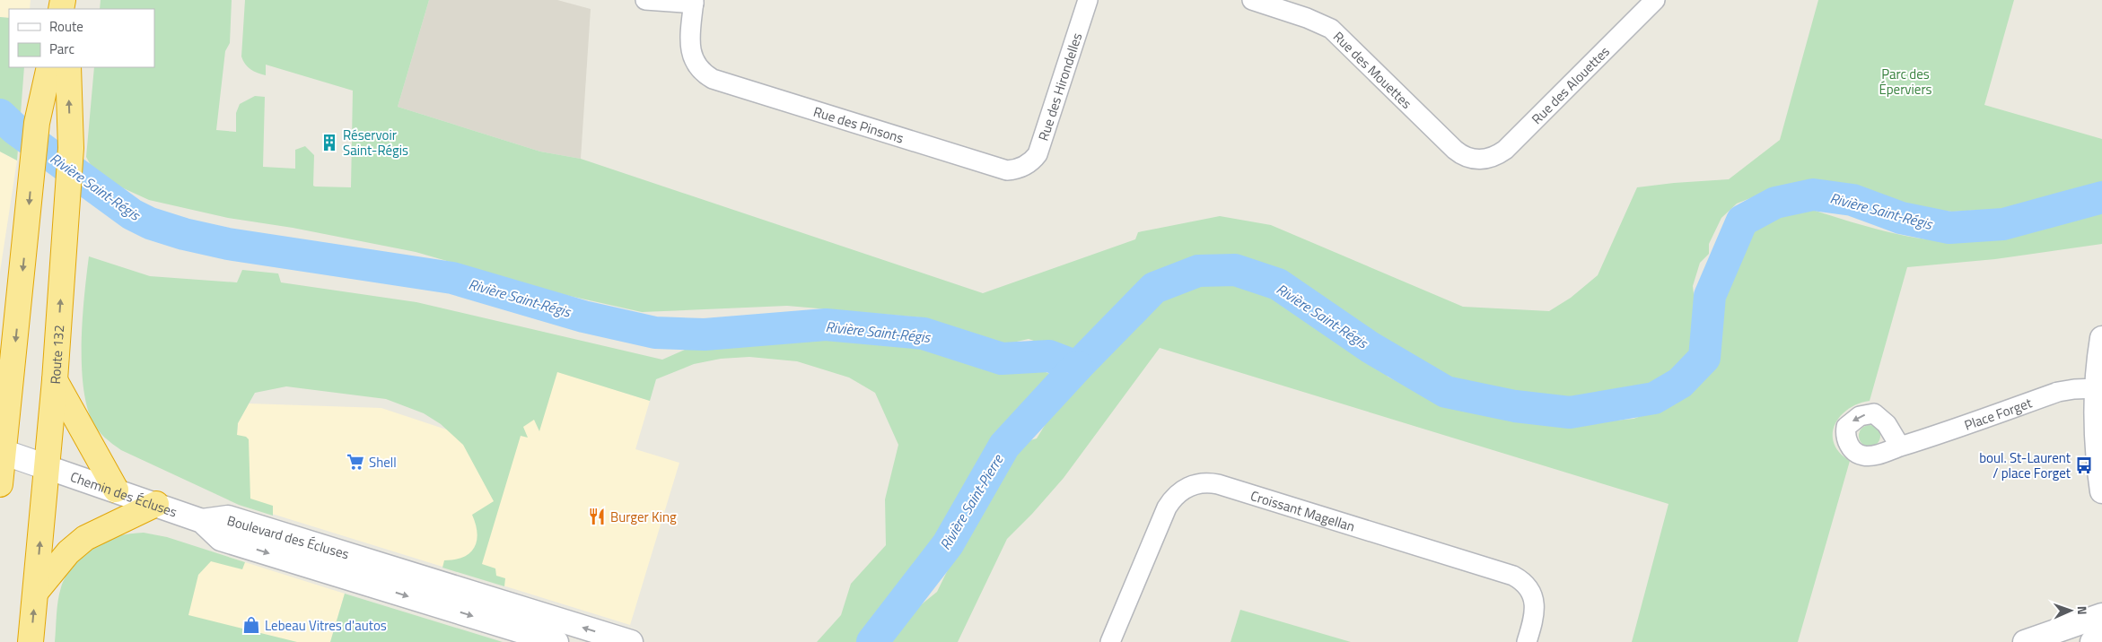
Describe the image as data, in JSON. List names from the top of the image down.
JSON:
{
  "streets": {
    "highway": ["Route 132"],
    "street": [
      "Rue des Mouettes",
      "Rue des Alouettes",
      "Rue des Hirondelles",
      "Rue des Pinsons",
      "Place Forget",
      "Chemin des Écluses",
      "Croissant Magellan",
      "Boulevard des Écluses"
    ]
  },
  "crossings": [
    ["Rue des Mouettes", "Rue des Alouettes"],
    ["Rue des Hirondelles", "Rue des Pinsons"],
    ["Route 132", "Chemin des Écluses"],
    ["Chemin des Écluses", "Boulevard des Écluses"]
  ],
  "water": ["Rivière Saint-Régis", "Rivière Saint-Pierre"],
  "parks": ["Parc des Éperviers"],
  "places": {
    "building": ["Réservoir Saint-Régis"],
    "supermarket": ["Shell"],
    "bus stop": ["boul. St-Laurent / place Forget"],
    "restaurant": ["Burger King"],
    "shop": ["Lebeau Vitres d'autos"]
  },
  "legend": ["Route", "Parc"],
  "north": "right"
}
